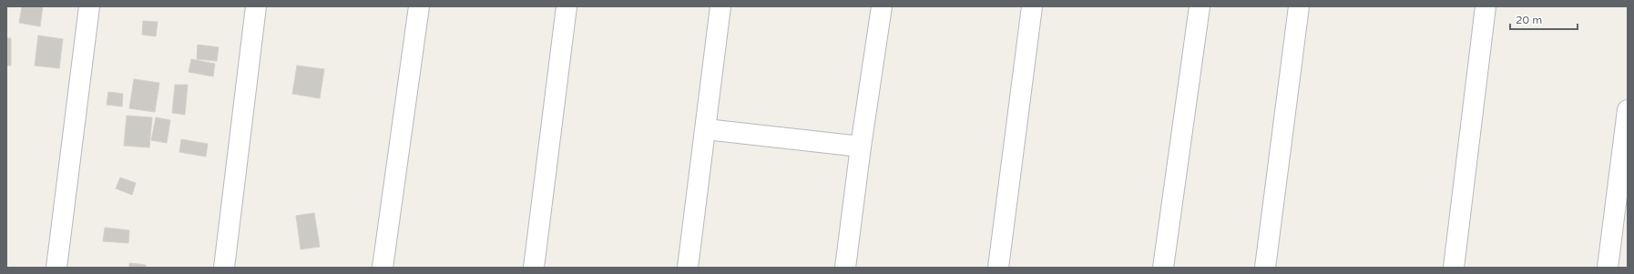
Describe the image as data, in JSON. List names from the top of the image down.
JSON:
{
  "scale_bar": "20 m"
}
